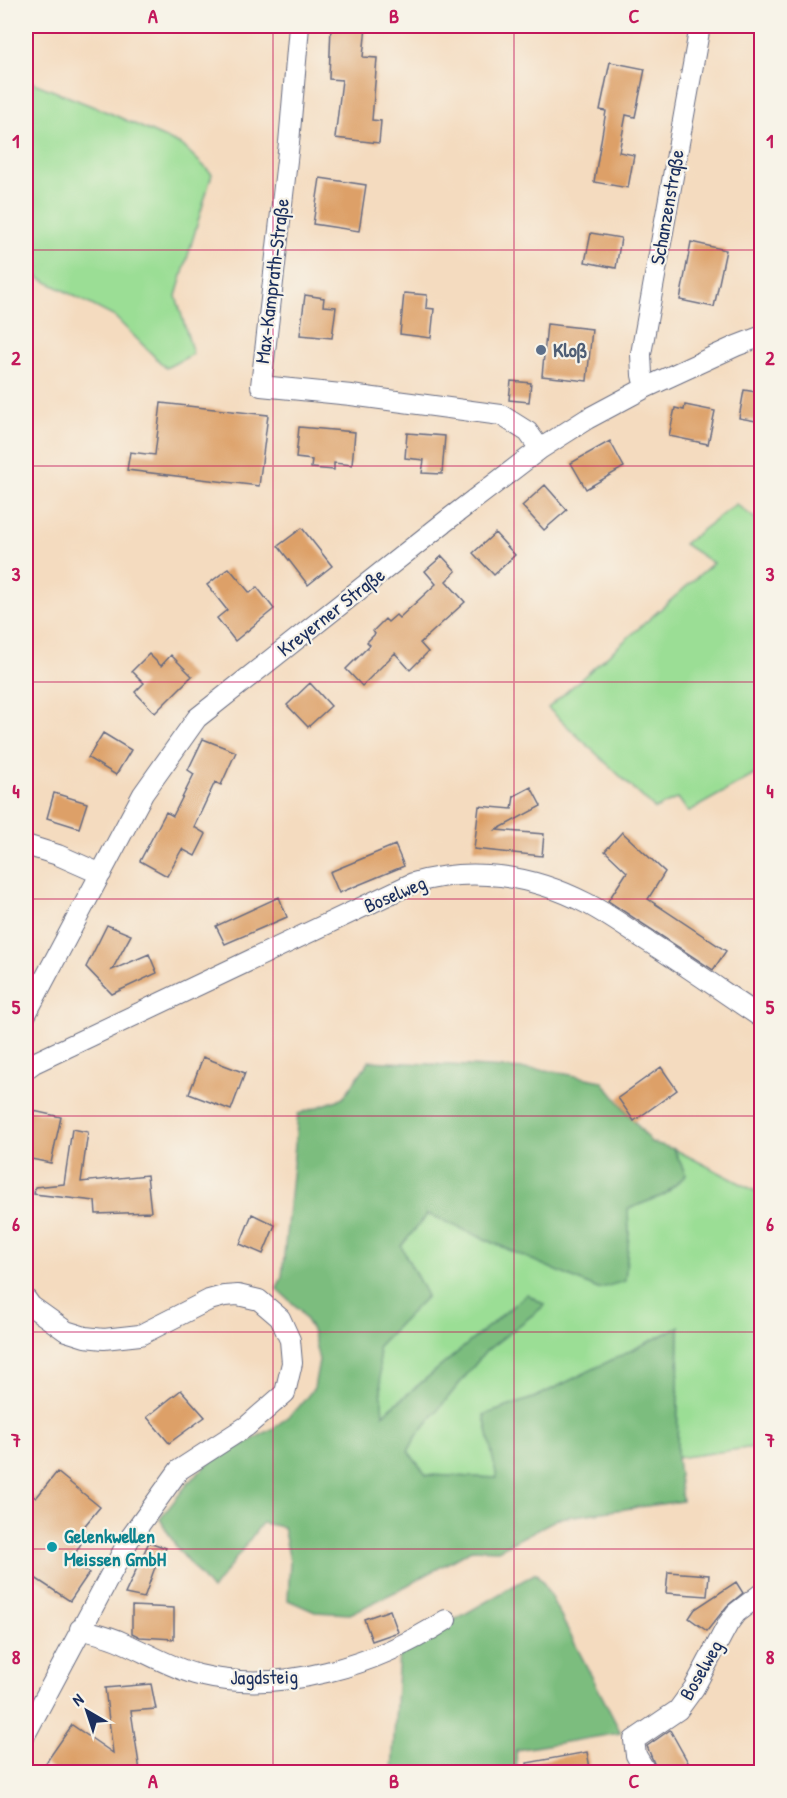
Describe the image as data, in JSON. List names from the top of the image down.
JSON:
{
  "streets": {
    "street": [
      "Schanzenstraße",
      "Max-Kamprath-Straße",
      "Kreyerner Straße",
      "Boselweg",
      "Jagdsteig"
    ]
  },
  "crossings": [
    ["Schanzenstraße", "Kreyerner Straße"],
    ["Max-Kamprath-Straße", "Kreyerner Straße"]
  ],
  "places": ["Kloß", "Gelenkwellen Meissen GmbH"],
  "north": "top left",
  "grid": {
    "columns": ["A", "B", "C"],
    "rows": [
      "1",
      "2",
      "3",
      "4",
      "5",
      "6",
      "7",
      "8"
    ]
  }
}
